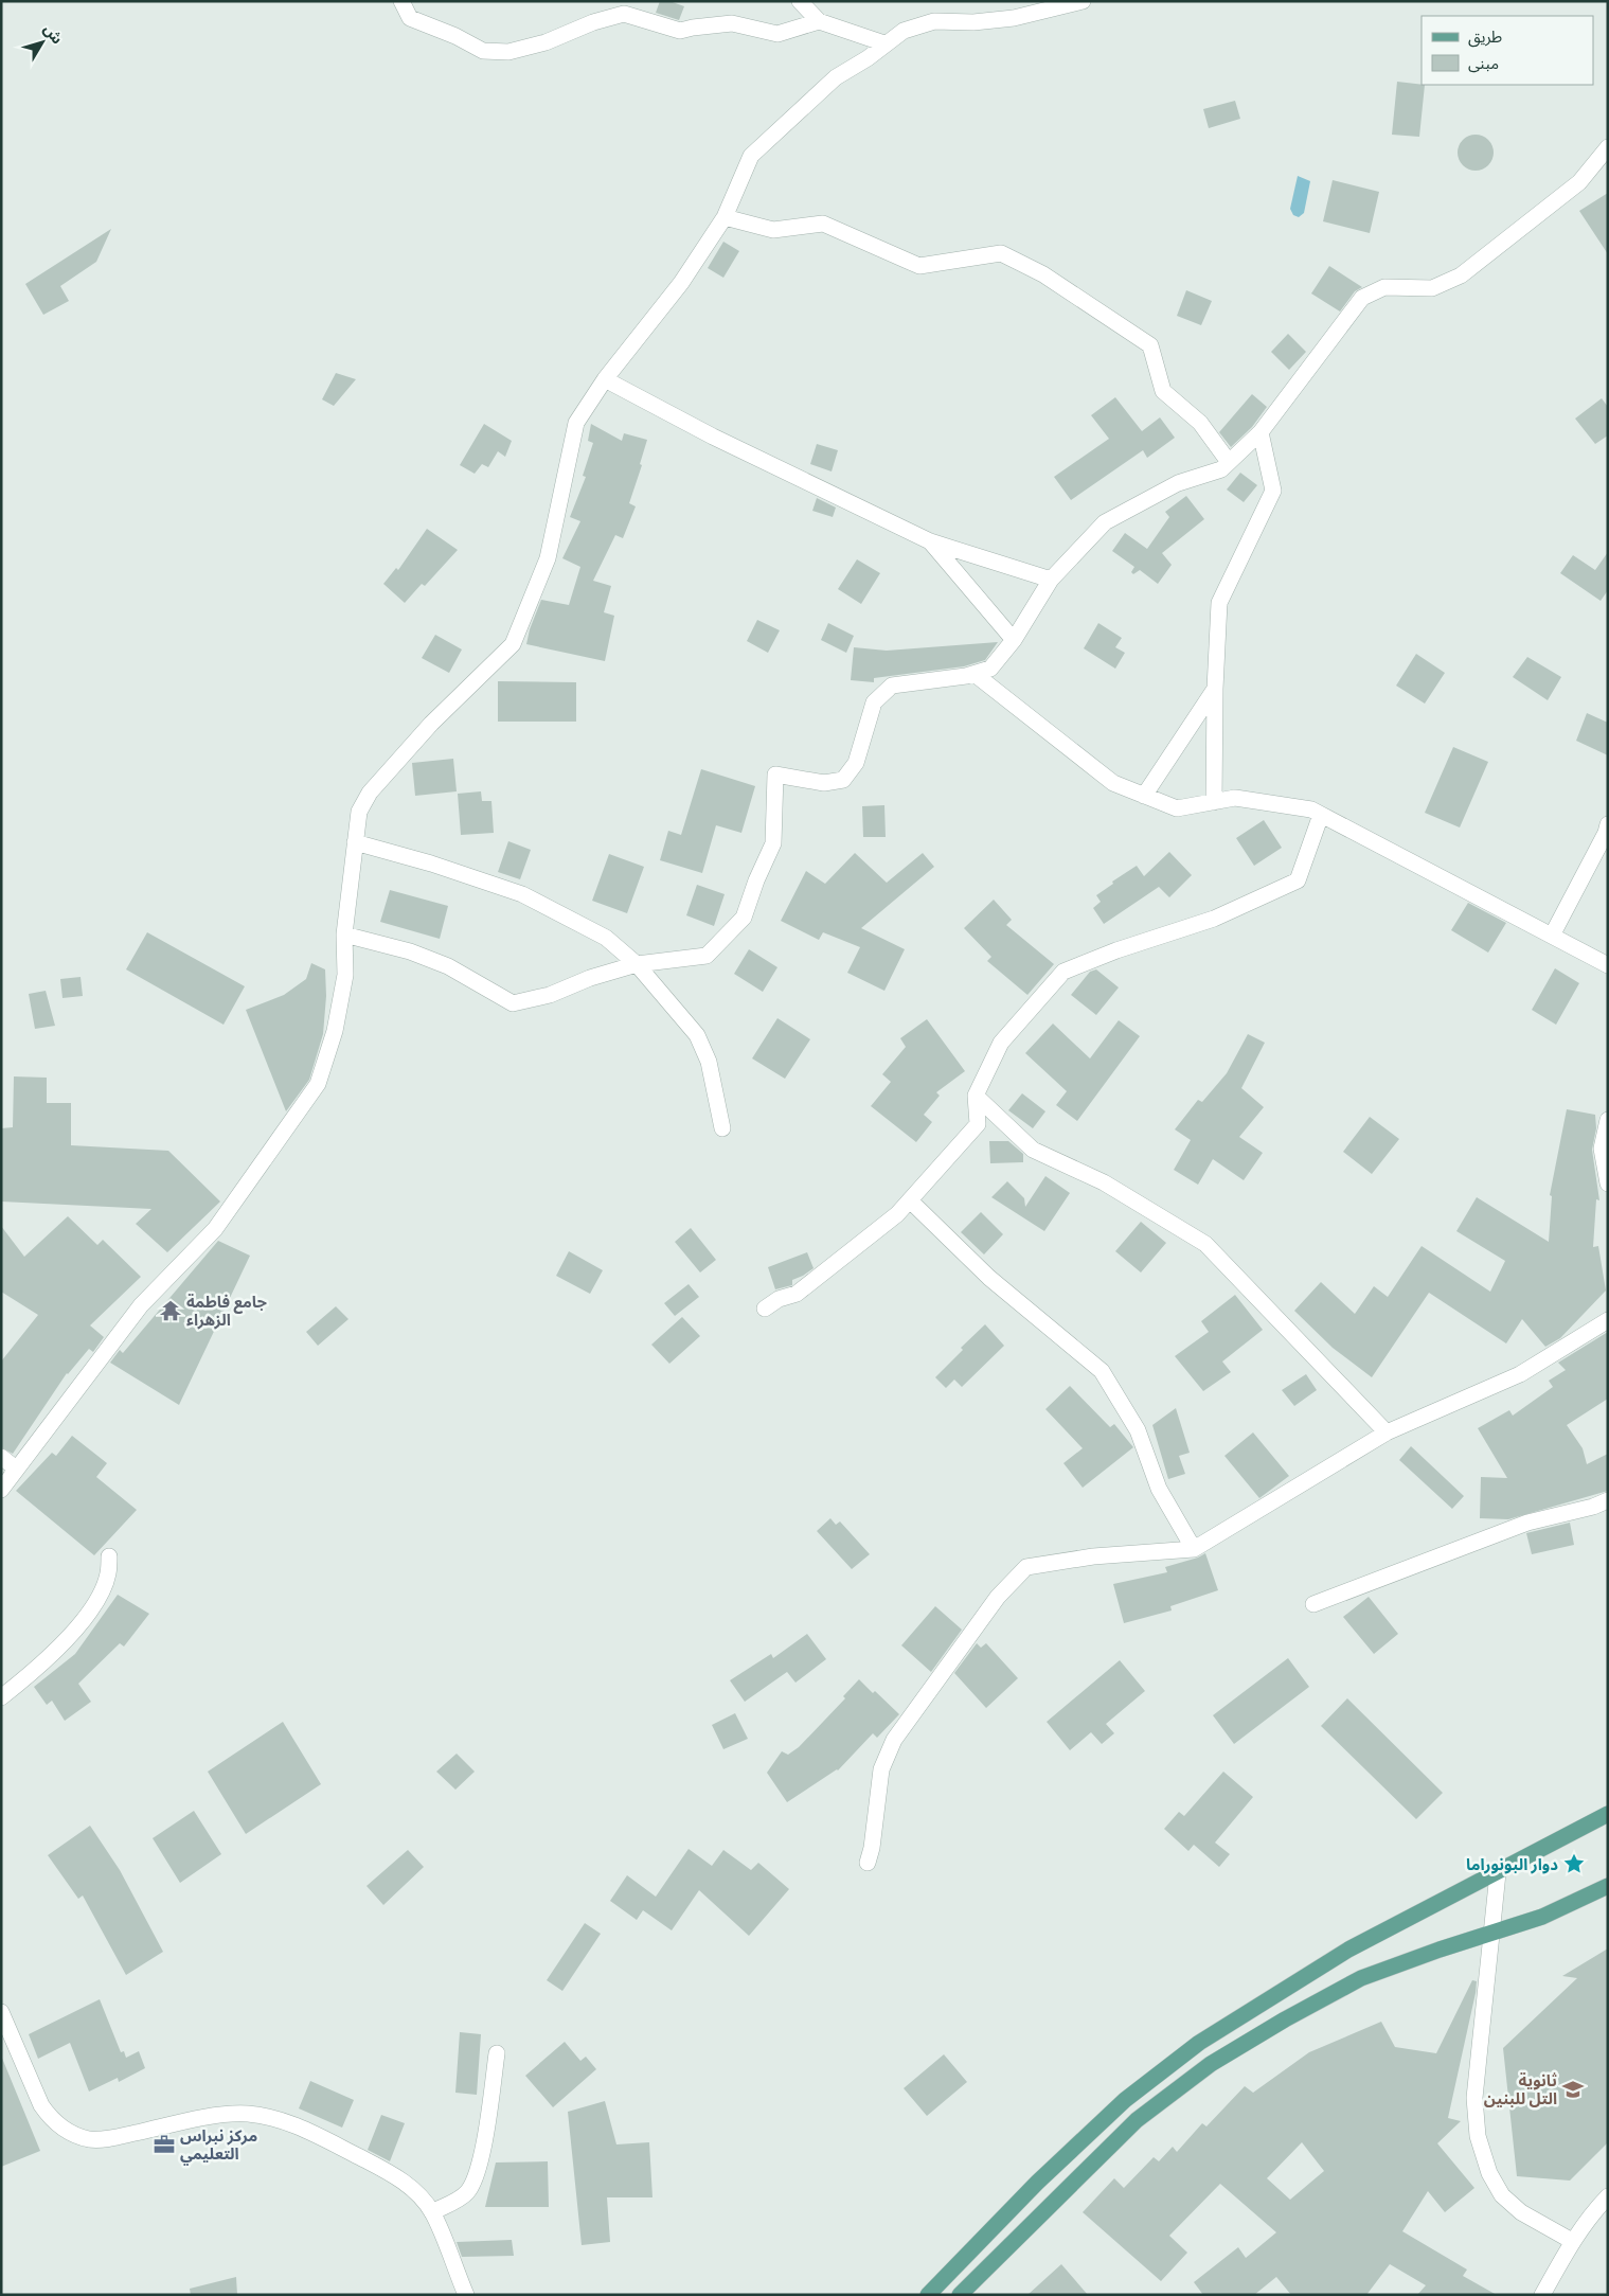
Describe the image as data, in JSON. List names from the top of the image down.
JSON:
{
  "places": {
    "temple": ["جامع فاطمة الزهراء"],
    "place": ["دوار البونوراما"],
    "school or university": ["ثانوية التل للبنين"],
    "office": ["مركز نبراس التعليمي"]
  },
  "legend": ["طريق", "مبنى"],
  "north": "top right"
}
